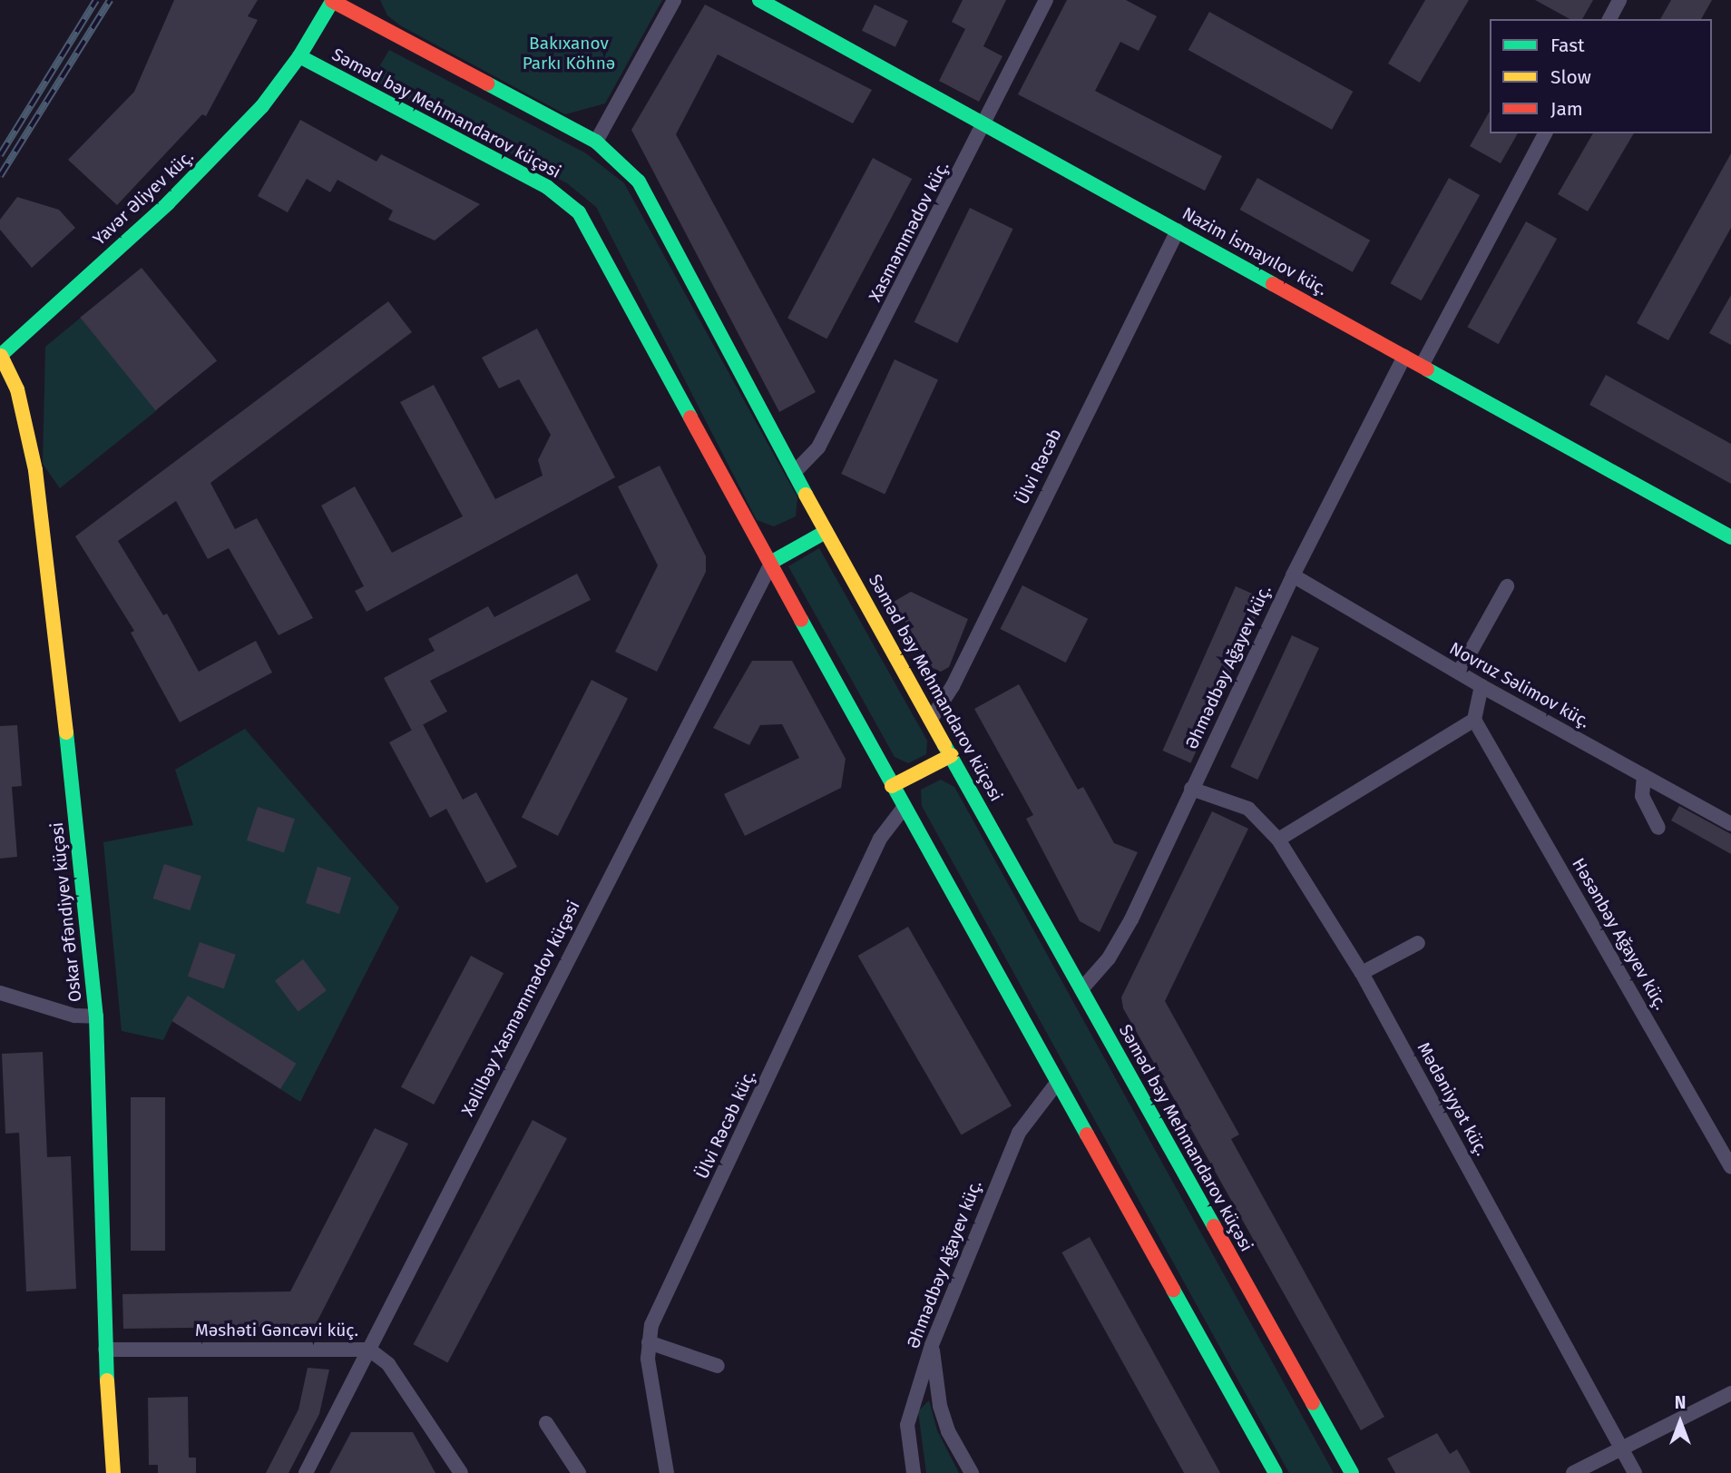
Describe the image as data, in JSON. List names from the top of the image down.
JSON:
{
  "streets": {
    "main road": [
      "Səməd bəy Mehmandarov küçəsi",
      "Yavər Əliyev küç.",
      "Nazim İsmayılov küç.",
      "Oskar Əfəndiyev küçəsi"
    ],
    "street": [
      "Xasməmmədov küç.",
      "Ülvi Rəcəb",
      "Əhmədbəy Ağayev küç.",
      "Novruz Səlimov küç.",
      "Həsənbəy Ağayev küç.",
      "Xəlilbəy Xasməmmədov küçəsi",
      "Mədəniyyət küç.",
      "Ülvi Rəcəb küç.",
      "Məshəti Gəncəvi küç."
    ]
  },
  "crossings": [
    ["Səməd bəy Mehmandarov küçəsi", "Yavər Əliyev küç."],
    ["Səməd bəy Mehmandarov küçəsi", "Xasməmmədov küç."],
    ["Səməd bəy Mehmandarov küçəsi", "Ülvi Rəcəb"],
    ["Səməd bəy Mehmandarov küçəsi", "Əhmədbəy Ağayev küç."],
    ["Səməd bəy Mehmandarov küçəsi", "Xəlilbəy Xasməmmədov küçəsi"],
    ["Səməd bəy Mehmandarov küçəsi", "Ülvi Rəcəb küç."],
    ["Yavər Əliyev küç.", "Oskar Əfəndiyev küçəsi"],
    ["Xasməmmədov küç.", "Nazim İsmayılov küç."],
    ["Nazim İsmayılov küç.", "Ülvi Rəcəb"],
    ["Nazim İsmayılov küç.", "Əhmədbəy Ağayev küç."],
    ["Əhmədbəy Ağayev küç.", "Novruz Səlimov küç."],
    ["Əhmədbəy Ağayev küç.", "Mədəniyyət küç."],
    ["Oskar Əfəndiyev küçəsi", "Məshəti Gəncəvi küç."],
    ["Xəlilbəy Xasməmmədov küçəsi", "Məshəti Gəncəvi küç."]
  ],
  "parks": ["Bakıxanov Parkı Köhnə"],
  "legend": ["Fast", "Slow", "Jam"],
  "north": "top"
}
